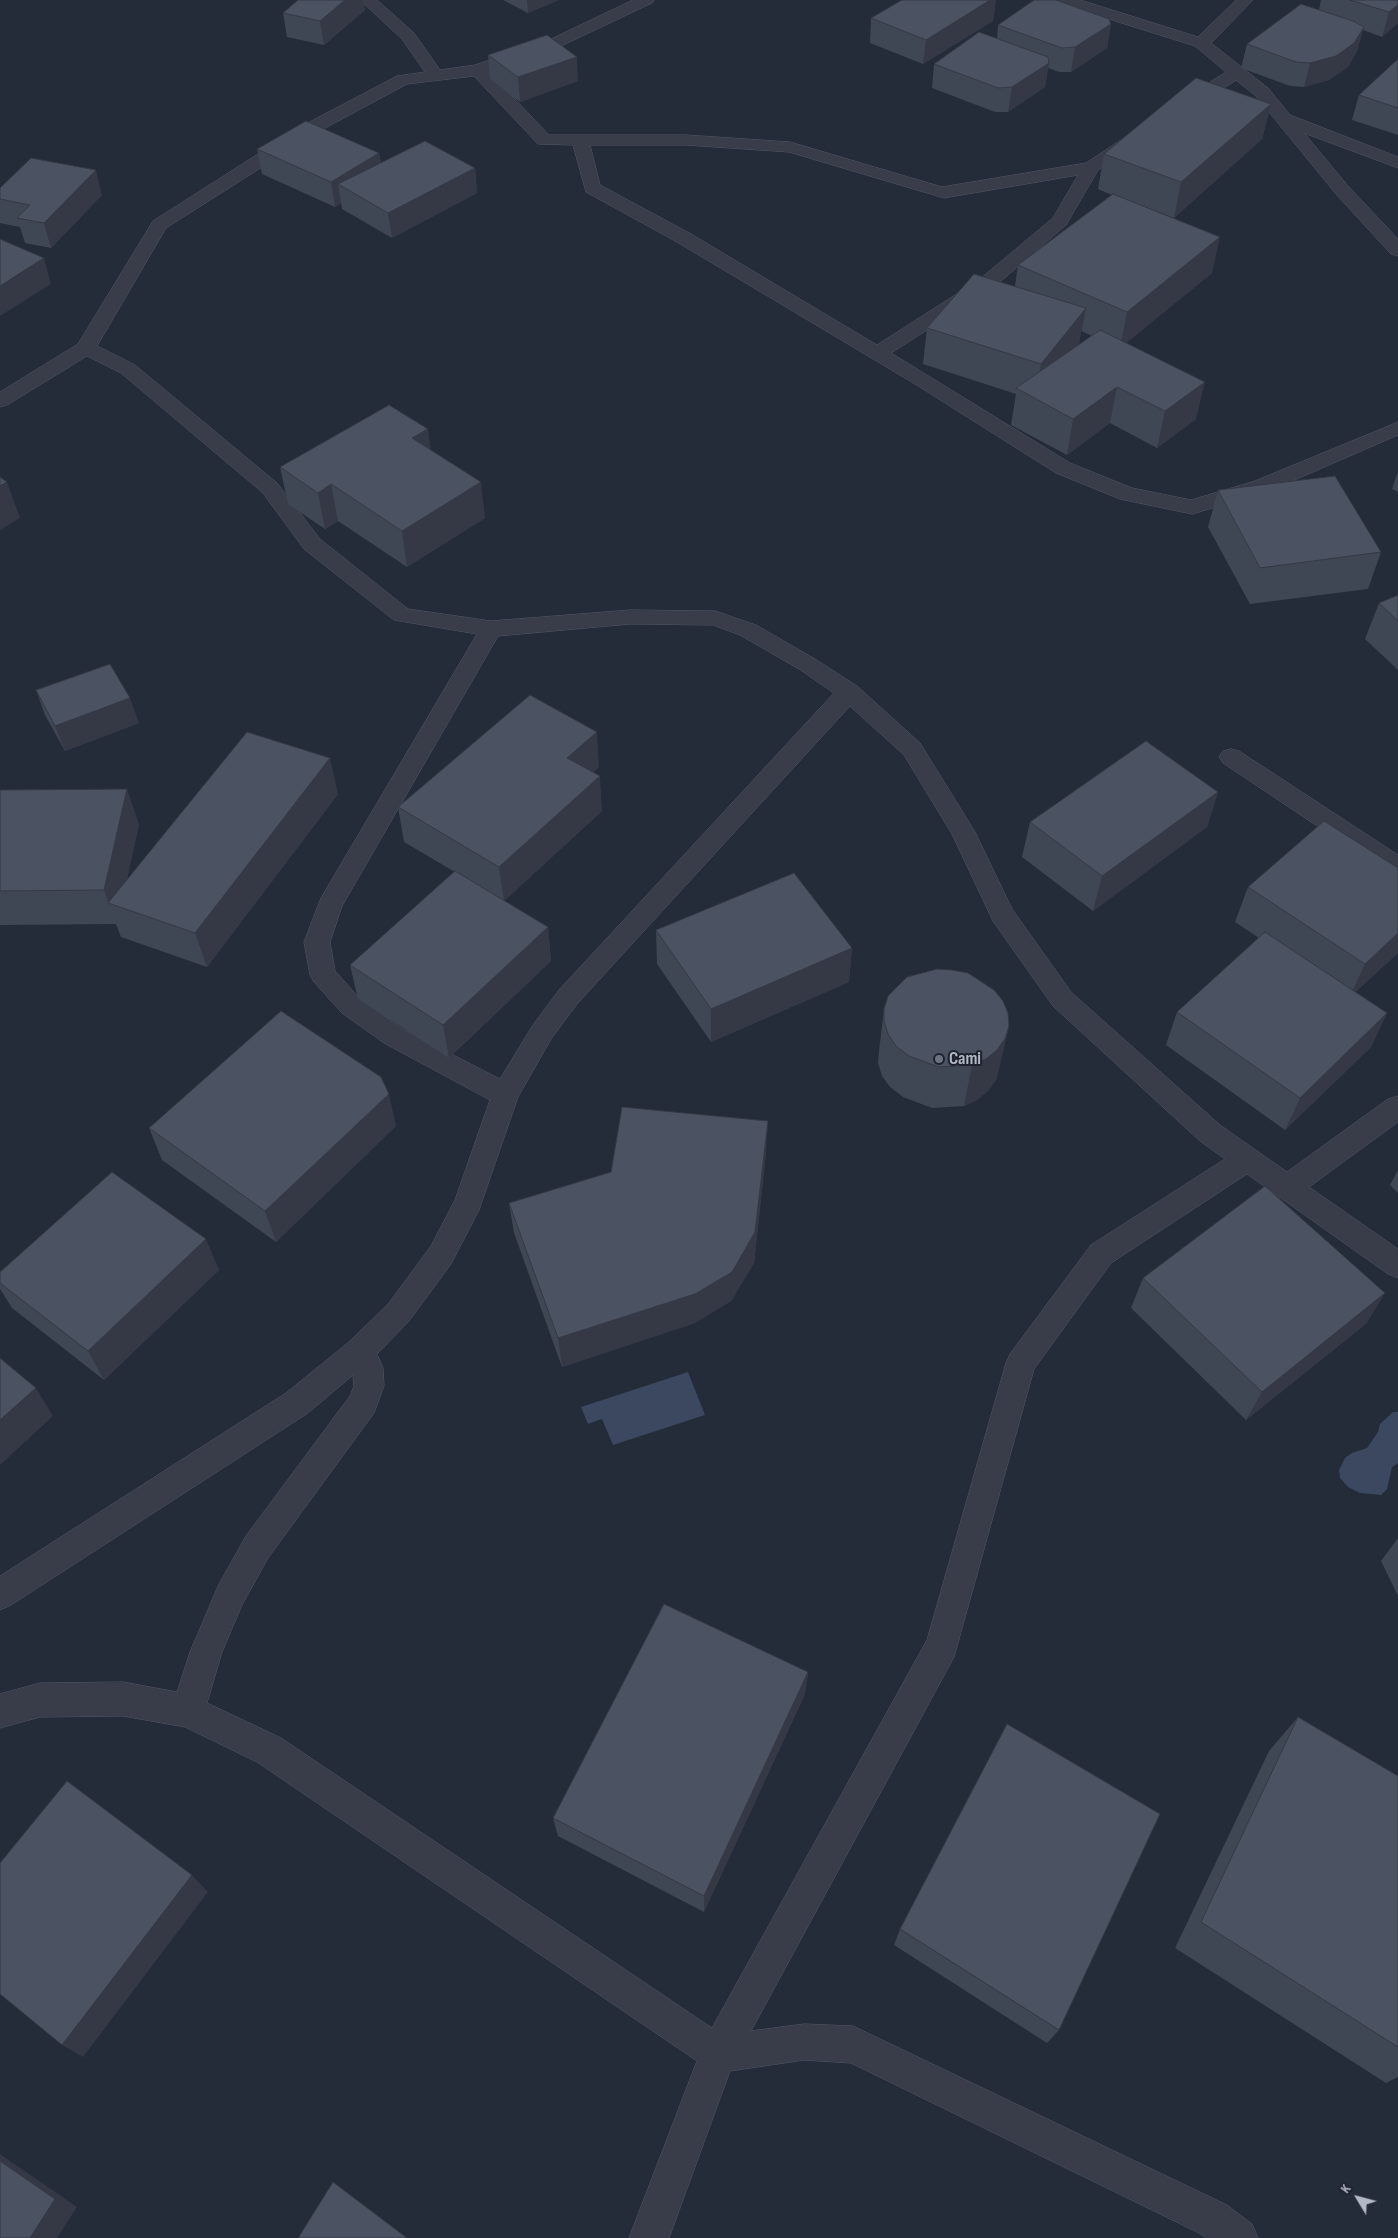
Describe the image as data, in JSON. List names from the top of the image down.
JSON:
{
  "places": ["Cami"],
  "north": "top left"
}
